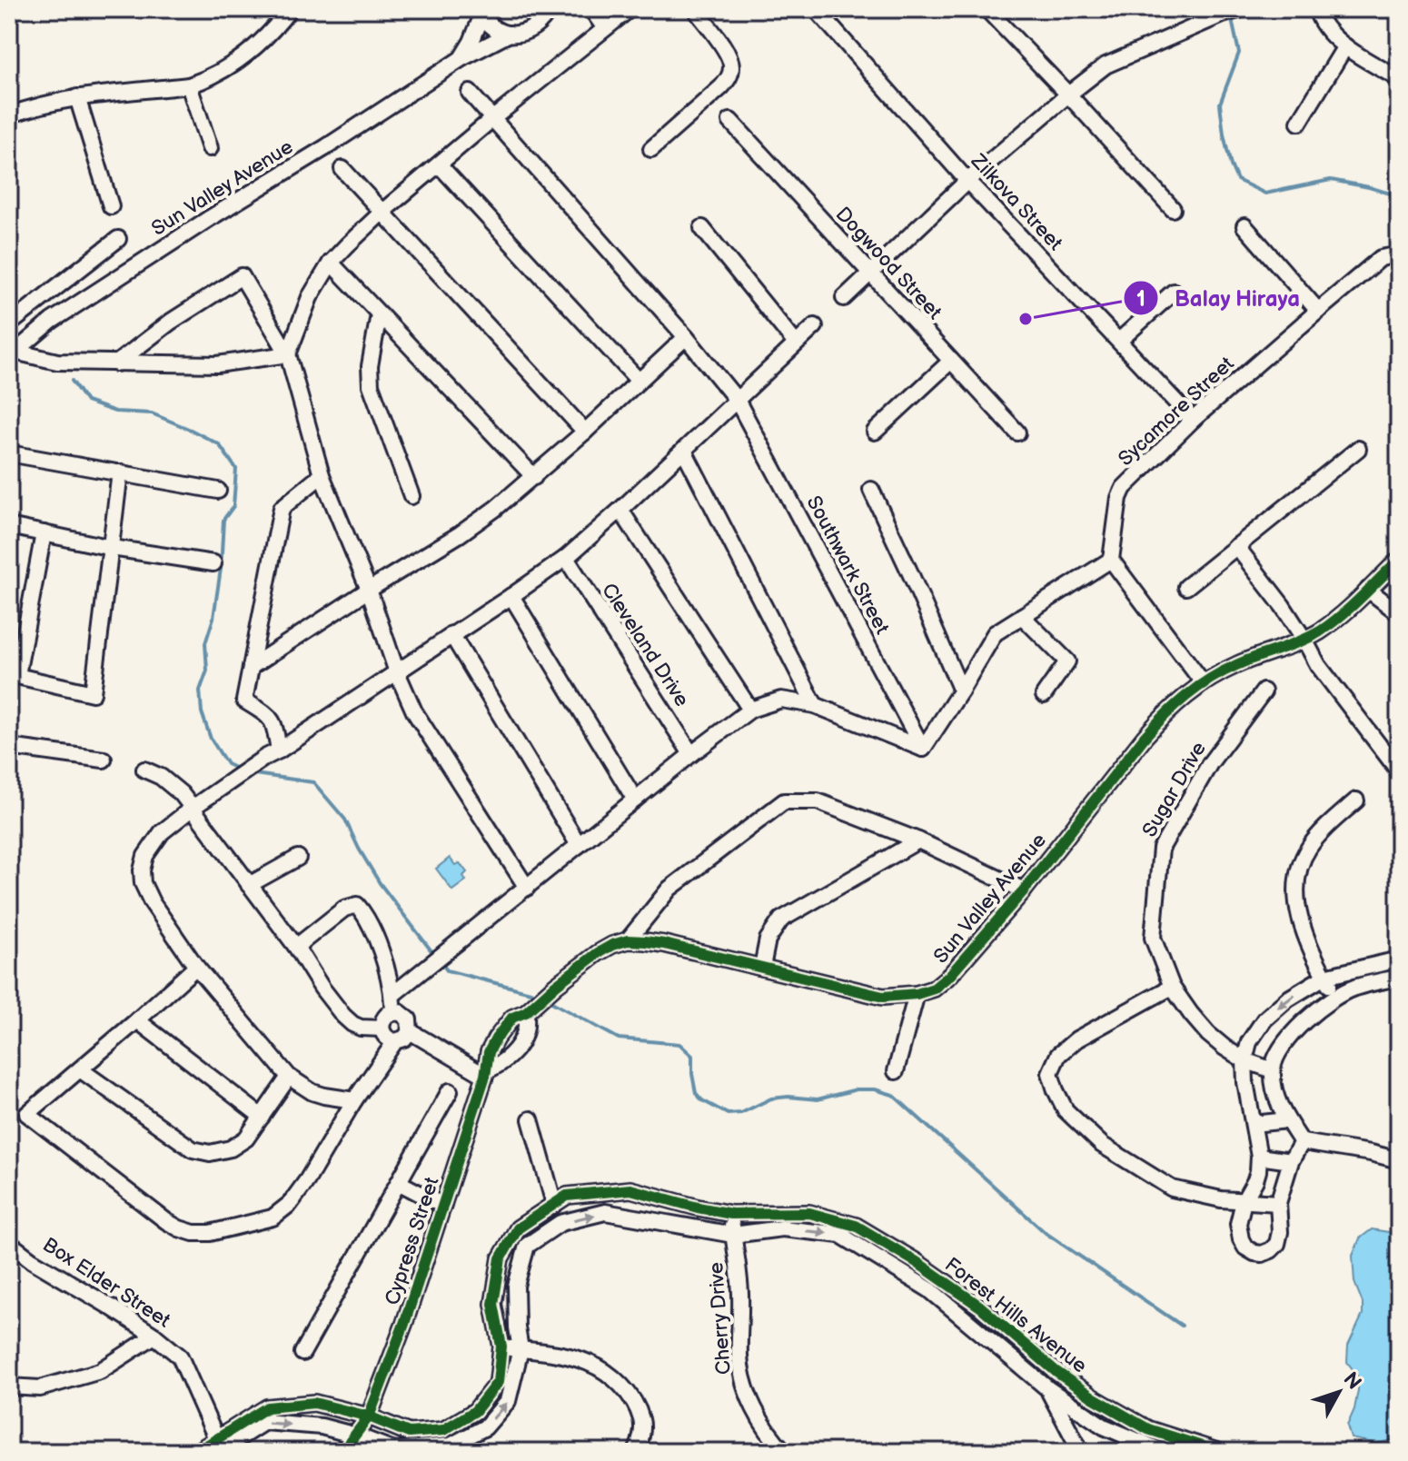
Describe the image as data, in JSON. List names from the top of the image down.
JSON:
{
  "streets": {
    "street": [
      "Sun Valley Avenue",
      "Zilkova Street",
      "Dogwood Street",
      "Sycamore Street",
      "Southwark Street",
      "Cleveland Drive",
      "Sugar Drive",
      "Cypress Street",
      "Box Elder Street",
      "Forest Hills Avenue",
      "Cherry Drive"
    ]
  },
  "crossings": [
    ["Zilkova Street", "Sycamore Street"],
    ["Cypress Street", "Forest Hills Avenue"],
    ["Box Elder Street", "Forest Hills Avenue"],
    ["Forest Hills Avenue", "Cherry Drive"]
  ],
  "places": ["Balay Hiraya"],
  "north": "top right"
}
